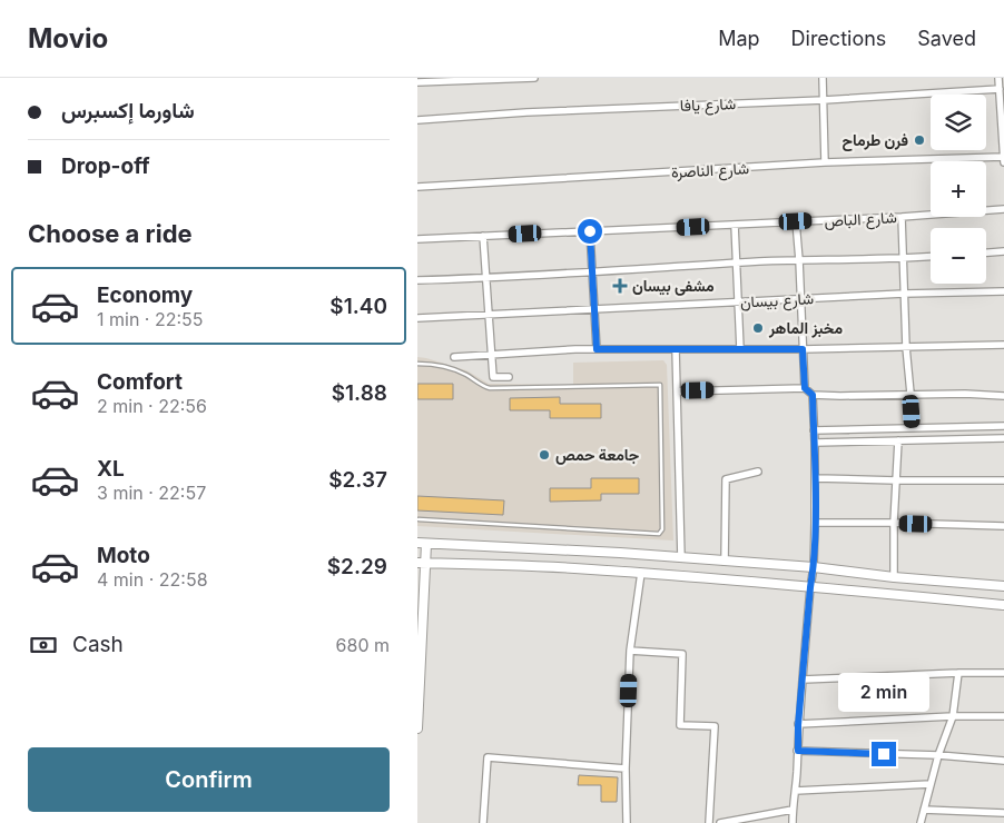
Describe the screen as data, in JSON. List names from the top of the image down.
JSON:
{
  "streets": {
    "street": [
      "شارع يافا",
      "شارع الناصرة",
      "شارع الباص",
      "شارع بيسان"
    ]
  },
  "places": {
    "other": ["فرن طرماح", "مخبز الماهر", "جامعة حمص"],
    "health": ["مشفى بيسان"]
  },
  "page": {
    "header": "Movio",
    "nav": ["Map", "Directions", "Saved"],
    "banner": ["شاورما إكسبرس", "Drop-off"],
    "map_buttons": ["+", "−"],
    "heading": "Choose a ride",
    "list": [
      {
        "name": "Economy",
        "note": "1 min · 22:55",
        "value": "$1.40"
      },
      {
        "name": "Comfort",
        "note": "2 min · 22:56",
        "value": "$1.88"
      },
      {
        "name": "XL",
        "note": "3 min · 22:57",
        "value": "$2.37"
      },
      {
        "name": "Moto",
        "note": "4 min · 22:58",
        "value": "$2.29"
      }
    ],
    "pay": ["Cash", "680 m"],
    "bubble": "2 min",
    "buttons": "Confirm"
  }
}
